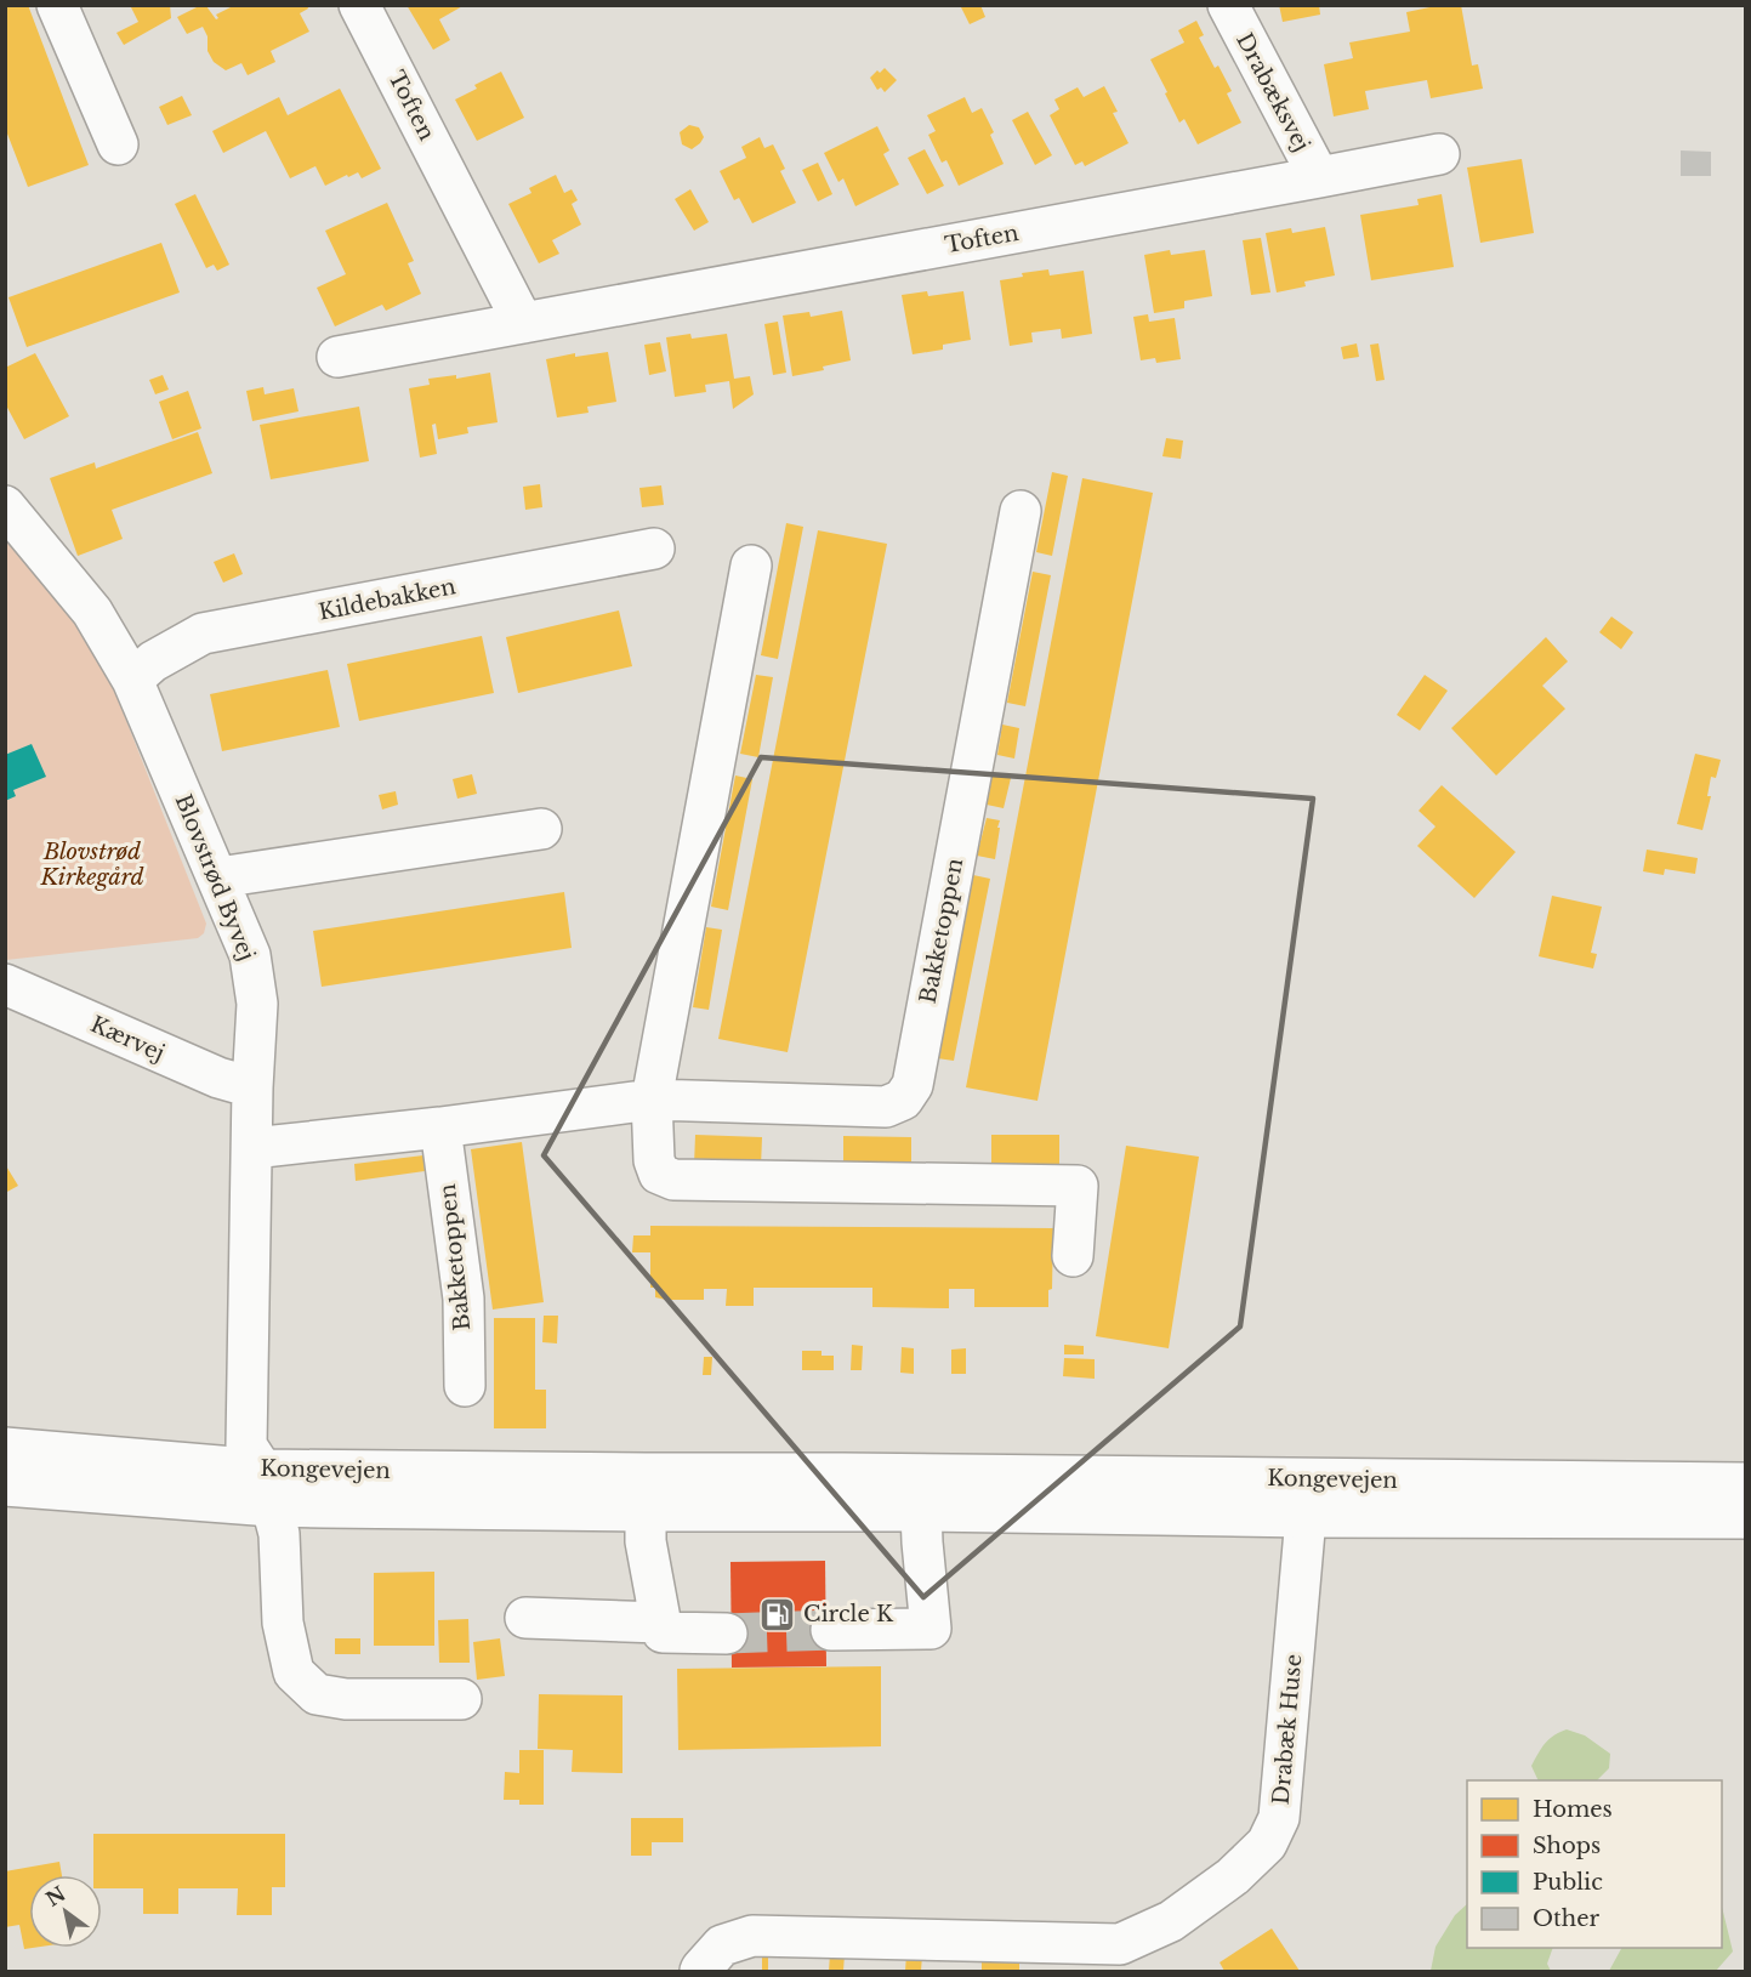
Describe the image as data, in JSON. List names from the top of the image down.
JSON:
{
  "streets": {
    "street": [
      "Drabæksvej",
      "Toften",
      "Kildebakken",
      "Blovstrød Byvej",
      "Bakketoppen",
      "Kærvej",
      "Kongevejen",
      "Drabæk Huse"
    ]
  },
  "crossings": [
    ["Drabæksvej", "Toften"],
    ["Kildebakken", "Blovstrød Byvej"],
    ["Blovstrød Byvej", "Bakketoppen"],
    ["Blovstrød Byvej", "Kærvej"],
    ["Blovstrød Byvej", "Kongevejen"],
    ["Kongevejen", "Drabæk Huse"]
  ],
  "parks": ["Blovstrød Kirkegård"],
  "places": {
    "fuel station": ["Circle K"]
  },
  "legend": [
    "Homes",
    "Shops",
    "Public",
    "Other"
  ],
  "north": "top left"
}
